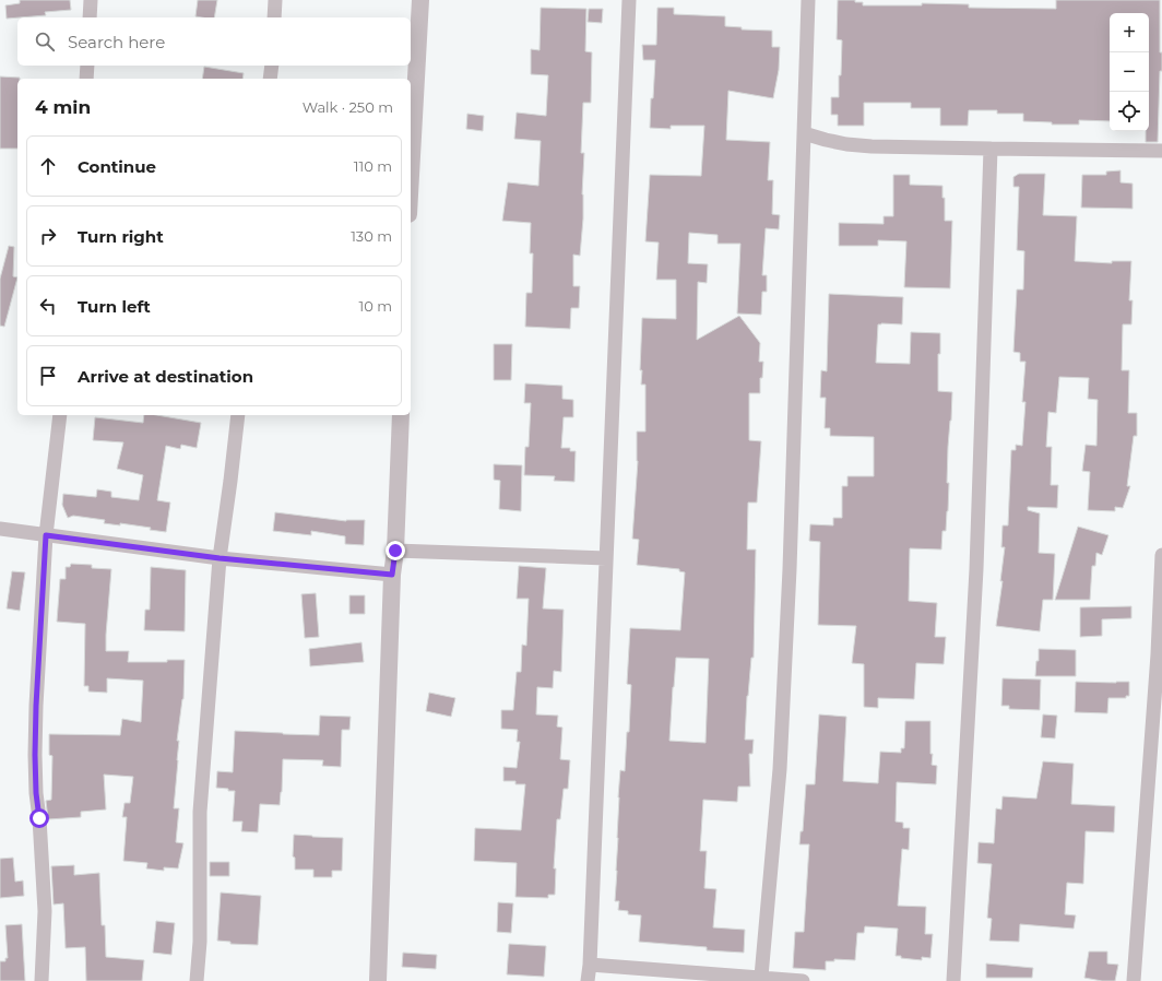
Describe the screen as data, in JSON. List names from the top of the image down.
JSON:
{
  "page": {
    "map_buttons": ["+", "−"],
    "search": "Search here",
    "heading": ["4 min", "Walk · 250 m"],
    "list": [
      ["Continue", "110 m"],
      ["Turn right", "130 m"],
      ["Turn left", "10 m"],
      "Arrive at destination"
    ]
  }
}
